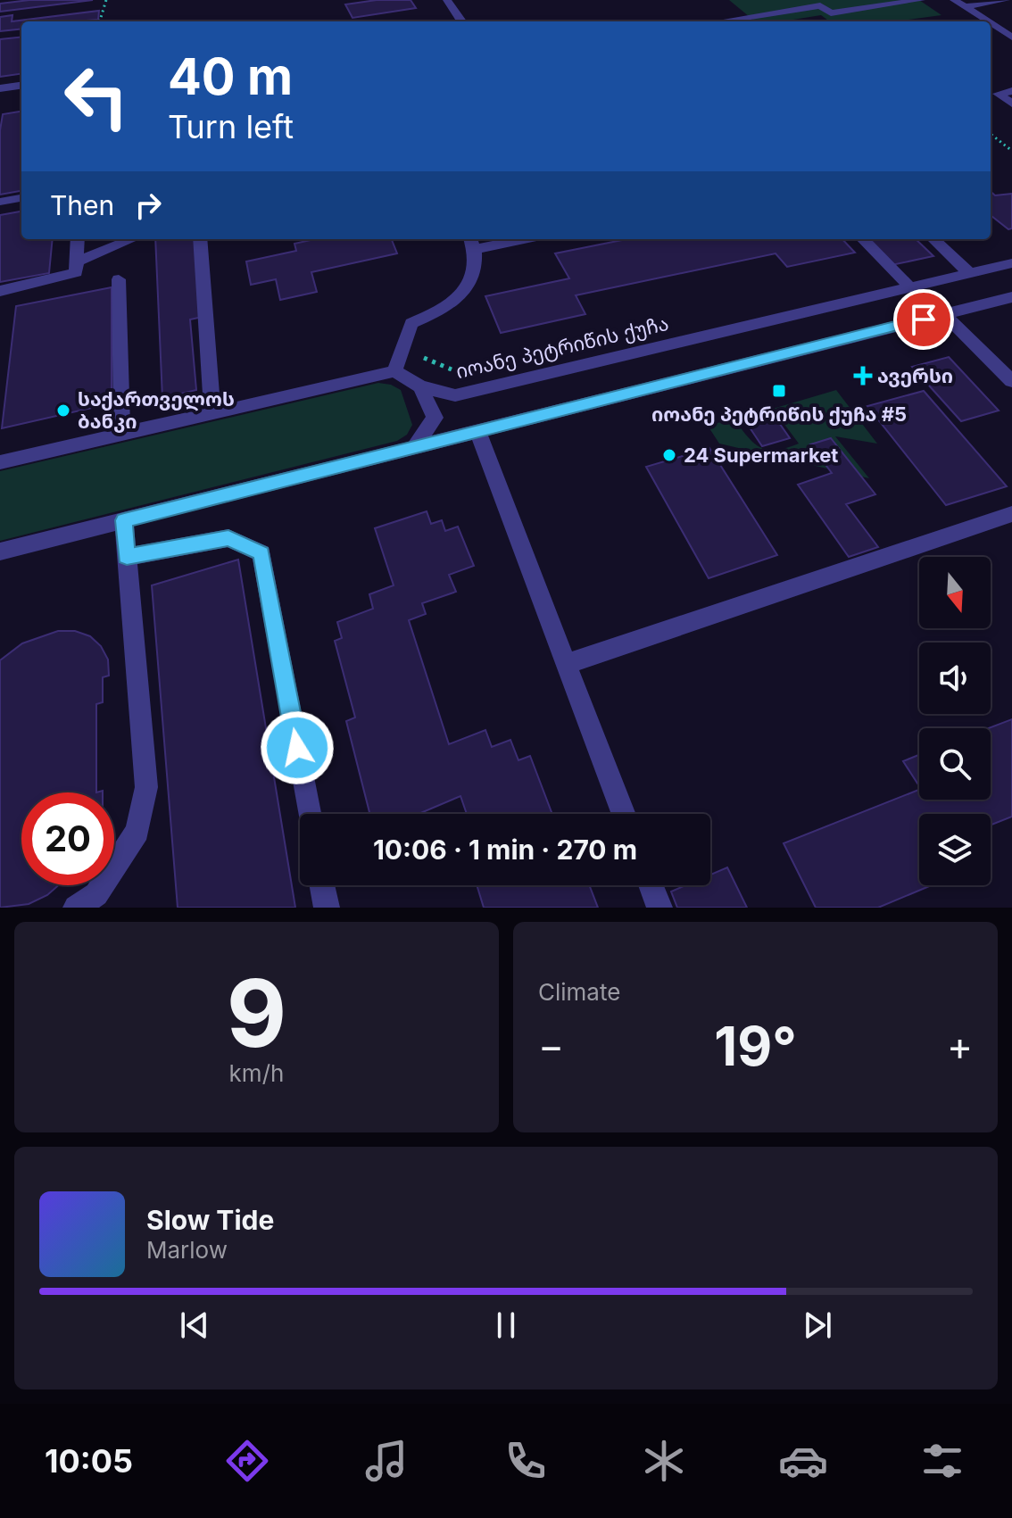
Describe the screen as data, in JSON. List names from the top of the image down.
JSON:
{
  "streets": {
    "street": ["იოანე პეტრიწის ქუჩა"]
  },
  "places": {
    "health": ["ავერსი"],
    "transit": ["იოანე პეტრიწის ქუჩა #5"],
    "other": ["საქართველოს ბანკი", "24 Supermarket"]
  },
  "north": "bottom",
  "page": {
    "turn": ["40 m", "Turn left"],
    "then": "Then",
    "limit": "20",
    "trip": "10:06 · 1 min · 270 m",
    "tile": [
      ["9", "km/h"],
      "Climate"
    ],
    "heat": ["−", "19°", "+"],
    "song": ["Slow Tide", "Marlow"],
    "tabs": "10:05"
  }
}
